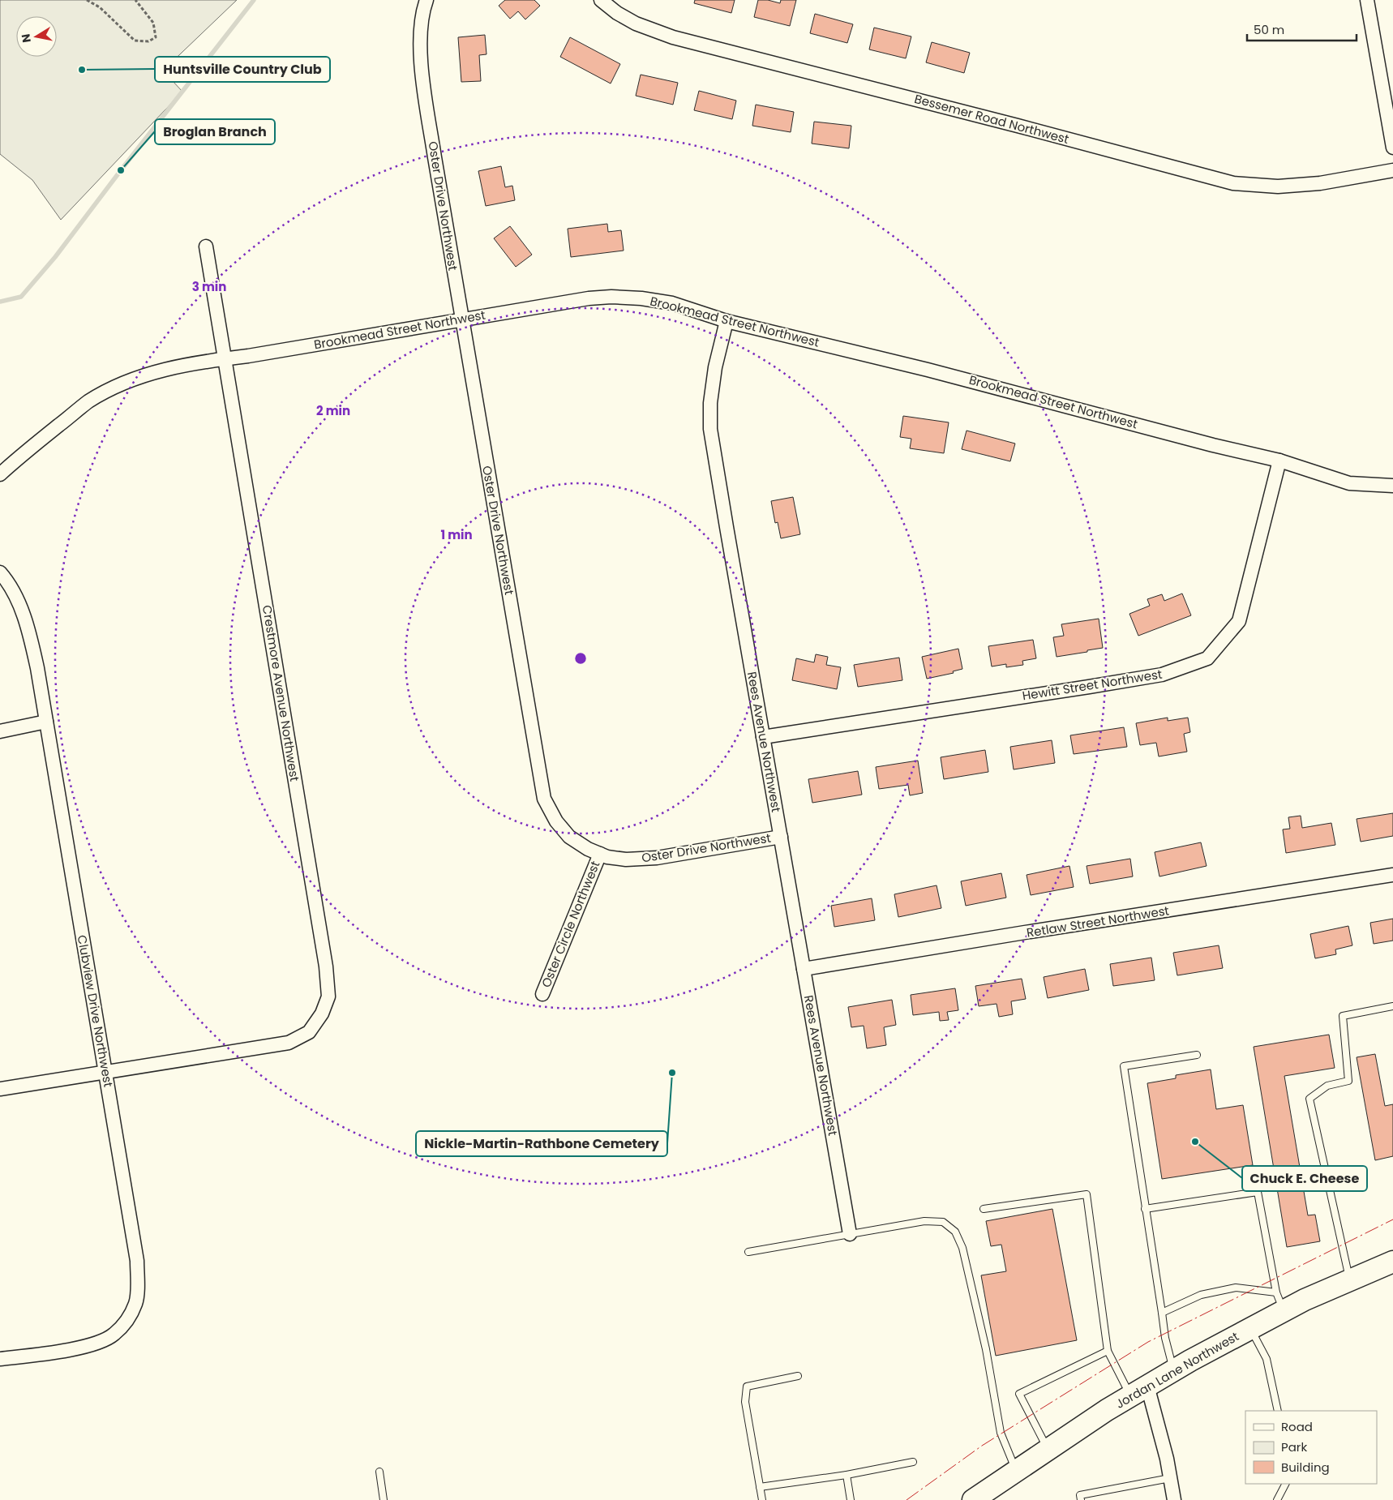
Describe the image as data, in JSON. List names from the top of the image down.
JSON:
{
  "streets": {
    "main road": ["Jordan Lane Northwest"],
    "street": [
      "Bessemer Road Northwest",
      "Oster Drive Northwest",
      "Brookmead Street Northwest",
      "Hewitt Street Northwest",
      "Crestmore Avenue Northwest",
      "Rees Avenue Northwest",
      "Retlaw Street Northwest",
      "Oster Circle Northwest",
      "Clubview Drive Northwest"
    ]
  },
  "crossings": [
    ["Oster Drive Northwest", "Brookmead Street Northwest"],
    ["Oster Drive Northwest", "Rees Avenue Northwest"],
    ["Oster Drive Northwest", "Oster Circle Northwest"],
    ["Brookmead Street Northwest", "Hewitt Street Northwest"],
    ["Brookmead Street Northwest", "Crestmore Avenue Northwest"],
    ["Brookmead Street Northwest", "Rees Avenue Northwest"],
    ["Hewitt Street Northwest", "Rees Avenue Northwest"],
    ["Crestmore Avenue Northwest", "Clubview Drive Northwest"],
    ["Rees Avenue Northwest", "Retlaw Street Northwest"]
  ],
  "places": [
    "Huntsville Country Club",
    "Broglan Branch",
    "Nickle-Martin-Rathbone Cemetery",
    "Chuck E. Cheese"
  ],
  "legend": ["Road", "Park", "Building"],
  "scale_bar": "50 m",
  "north": "left",
  "rings": ["3 min", "2 min", "1 min"]
}
